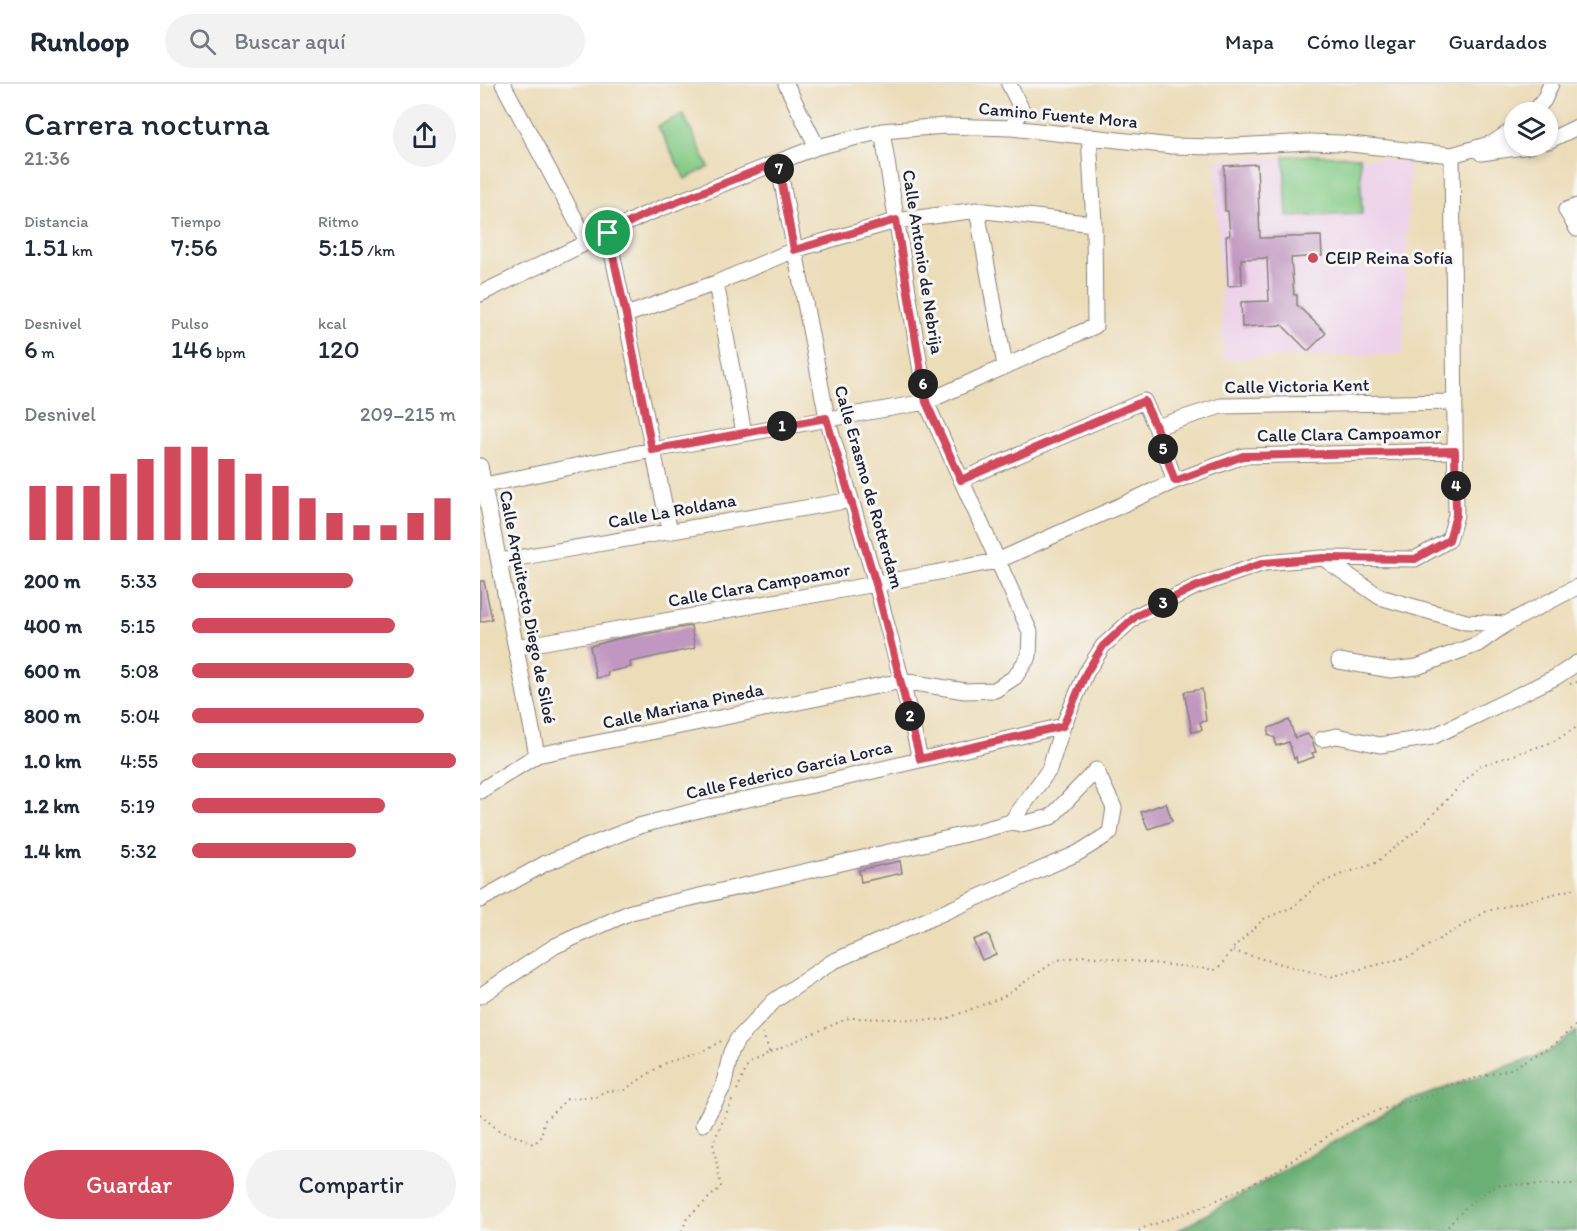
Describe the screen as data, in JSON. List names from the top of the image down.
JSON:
{
  "streets": {
    "street": [
      "Camino Fuente Mora",
      "Calle Antonio de Nebrija",
      "Calle Victoria Kent",
      "Calle Clara Campoamor",
      "Calle Erasmo de Rotterdam",
      "Calle La Roldana",
      "Calle Arquitecto Diego de Siloé",
      "Calle Mariana Pineda",
      "Calle Federico García Lorca"
    ]
  },
  "crossings": [
    ["Camino Fuente Mora", "Calle Antonio de Nebrija"],
    ["Camino Fuente Mora", "Calle Erasmo de Rotterdam"],
    ["Calle Antonio de Nebrija", "Calle Clara Campoamor"],
    ["Calle Antonio de Nebrija", "Calle Erasmo de Rotterdam"],
    ["Calle Antonio de Nebrija", "Calle Mariana Pineda"],
    ["Calle Clara Campoamor", "Calle Erasmo de Rotterdam"],
    ["Calle Clara Campoamor", "Calle Arquitecto Diego de Siloé"],
    ["Calle Clara Campoamor", "Calle Mariana Pineda"],
    ["Calle Erasmo de Rotterdam", "Calle La Roldana"],
    ["Calle Erasmo de Rotterdam", "Calle Mariana Pineda"],
    ["Calle La Roldana", "Calle Arquitecto Diego de Siloé"],
    ["Calle Arquitecto Diego de Siloé", "Calle Mariana Pineda"]
  ],
  "places": ["CEIP Reina Sofía"],
  "page": {
    "header": "Runloop",
    "search": "Buscar aquí",
    "nav": ["Mapa", "Cómo llegar", "Guardados"],
    "heading": ["Carrera nocturna", "21:36"],
    "pins": [
      "7",
      "6",
      "1",
      "5",
      "4",
      "3",
      "2"
    ],
    "stats": [
      ["Distancia", "1.51 km"],
      ["Tiempo", "7:56"],
      ["Ritmo", "5:15 /km"],
      ["Desnivel", "6 m"],
      ["Pulso", "146 bpm"],
      ["kcal", "120"]
    ],
    "chart": ["Desnivel", "209–215 m"],
    "list": [
      {
        "name": "200 m",
        "note": "5:33"
      },
      {
        "name": "400 m",
        "note": "5:15"
      },
      {
        "name": "600 m",
        "note": "5:08"
      },
      {
        "name": "800 m",
        "note": "5:04"
      },
      {
        "name": "1.0 km",
        "note": "4:55"
      },
      {
        "name": "1.2 km",
        "note": "5:19"
      },
      {
        "name": "1.4 km",
        "note": "5:32"
      }
    ],
    "buttons": ["Guardar", "Compartir"]
  }
}
